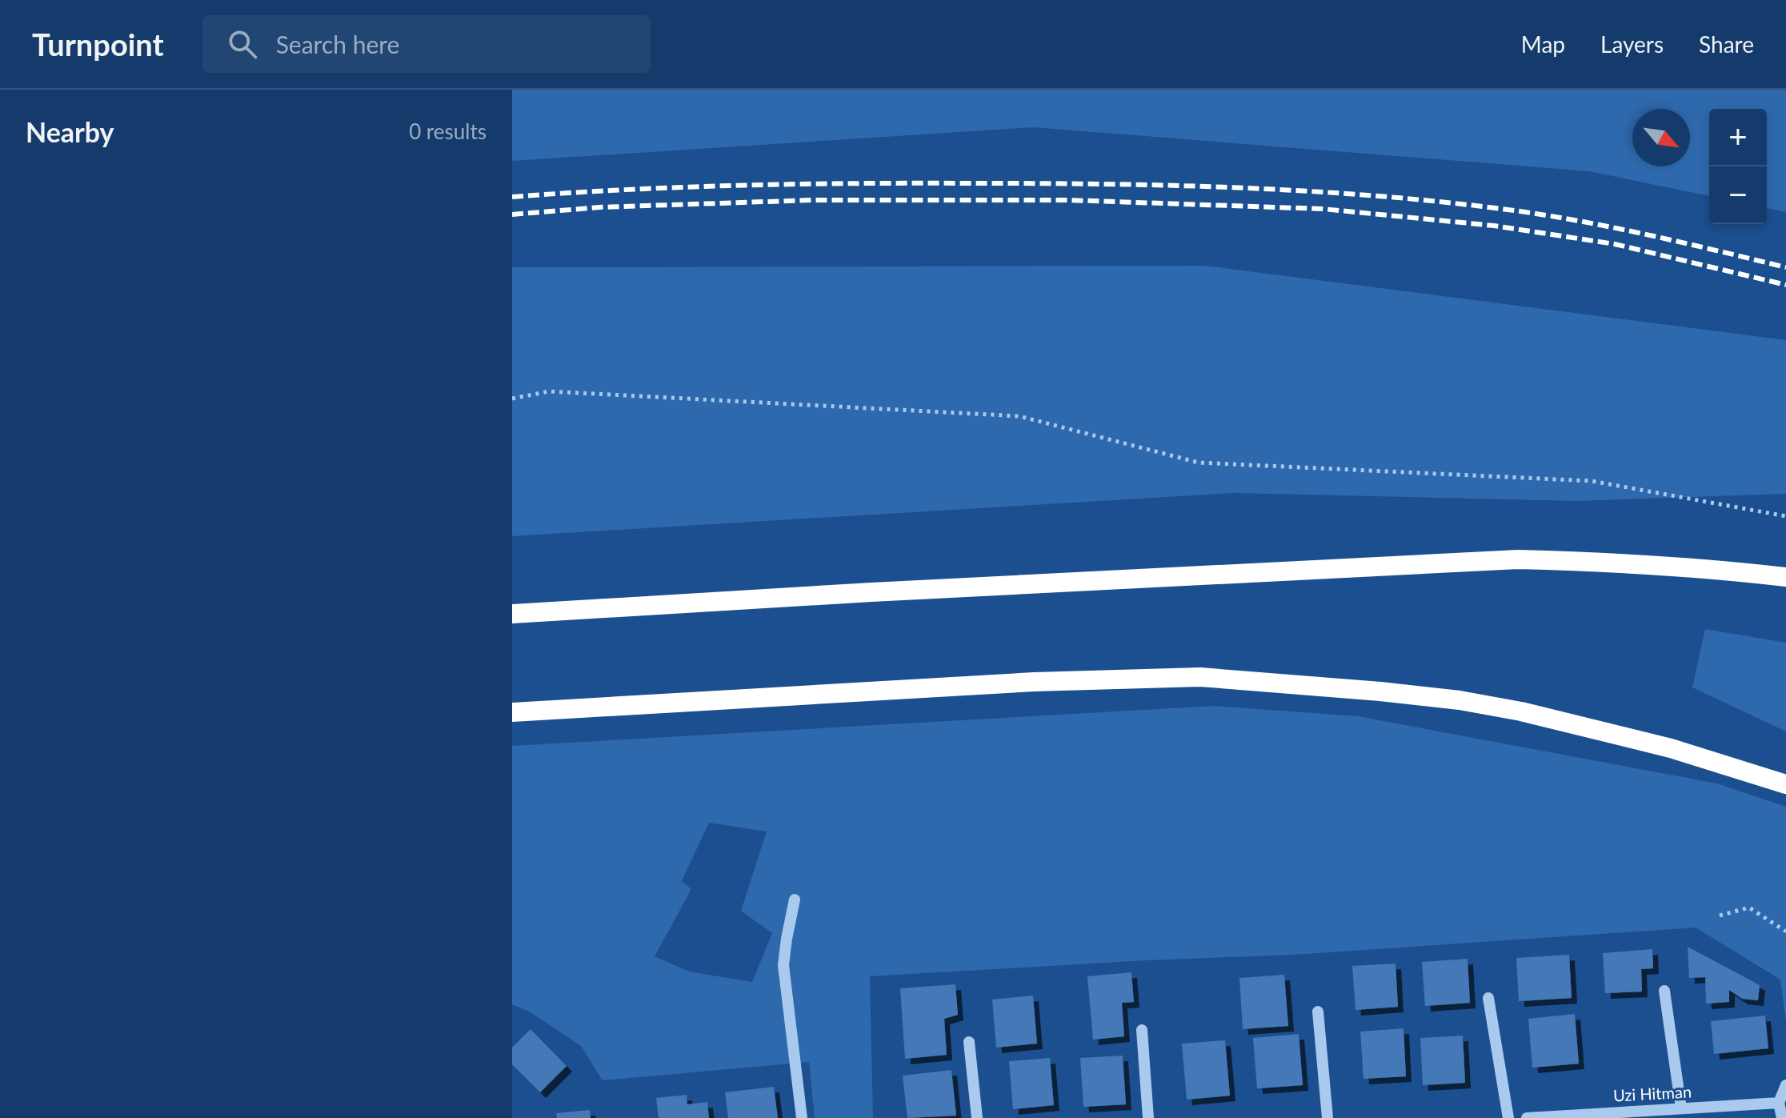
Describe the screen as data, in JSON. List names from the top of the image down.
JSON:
{
  "streets": {
    "street": ["Uzi Hitman"]
  },
  "north": "bottom right",
  "page": {
    "header": "Turnpoint",
    "search": "Search here",
    "nav": ["Map", "Layers", "Share"],
    "heading": ["Nearby", "0 results"],
    "map_buttons": ["+", "−"]
  }
}
